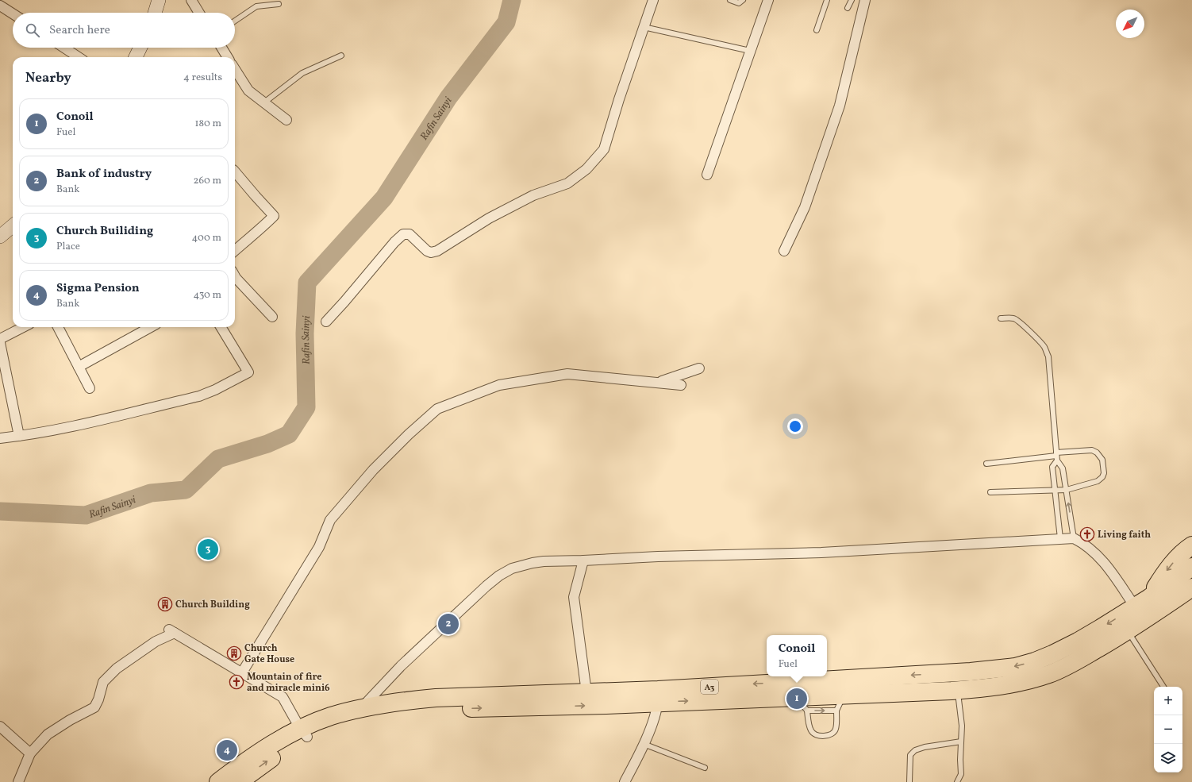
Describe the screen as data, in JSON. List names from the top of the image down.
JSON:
{
  "streets": {
    "highway": ["A3"]
  },
  "water": ["Rafin Sainyi"],
  "places": {
    "church": ["Living faith", "Mountain of fire and miracle mini6"],
    "building": ["Church Building", "Church Gate House"]
  },
  "north": "bottom left",
  "page": {
    "search": "Search here",
    "heading": ["Nearby", "4 results"],
    "list": [
      {
        "mark": "1",
        "name": "Conoil",
        "note": "Fuel",
        "value": "180 m"
      },
      {
        "mark": "2",
        "name": "Bank of industry",
        "note": "Bank",
        "value": "260 m"
      },
      {
        "mark": "3",
        "name": "Church Builiding",
        "note": "Place",
        "value": "400 m"
      },
      {
        "mark": "4",
        "name": "Sigma Pension",
        "note": "Bank",
        "value": "430 m"
      }
    ],
    "pins": [
      "3",
      "2",
      "1",
      "4"
    ],
    "popup": ["Conoil", "Fuel"],
    "map_buttons": ["+", "−"]
  }
}
